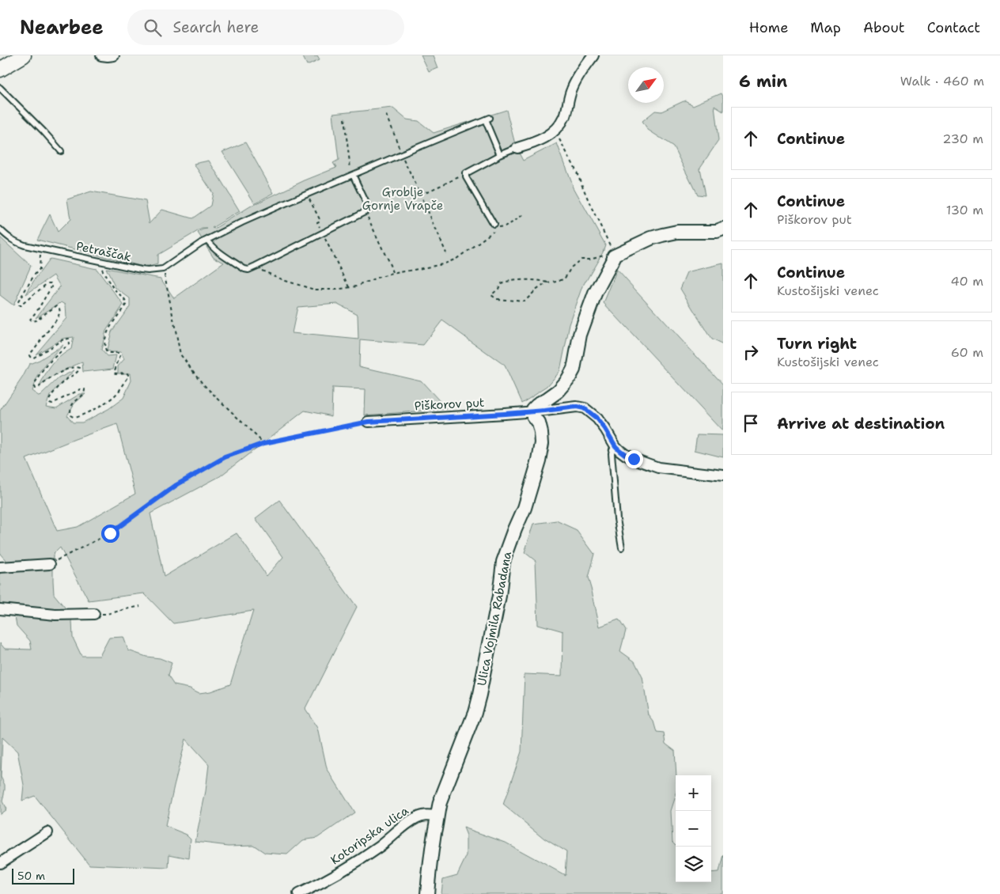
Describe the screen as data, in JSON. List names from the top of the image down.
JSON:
{
  "streets": {
    "street": ["Piškorov put", "Ulica Vojmila Rabadana", "Kotoripska ulica"],
    "lane": ["Petraščak"]
  },
  "crossings": [
    ["Piškorov put", "Ulica Vojmila Rabadana"],
    ["Ulica Vojmila Rabadana", "Kotoripska ulica"]
  ],
  "parks": ["Groblje Gornje Vrapče"],
  "scale_bar": "50 m",
  "north": "top right",
  "page": {
    "header": "Nearbee",
    "search": "Search here",
    "nav": [
      "Home",
      "Map",
      "About",
      "Contact"
    ],
    "heading": ["6 min", "Walk · 460 m"],
    "list": [
      ["Continue", "230 m"],
      ["Continue", "Piškorov put", "130 m"],
      ["Continue", "Kustošijski venec", "40 m"],
      ["Turn right", "Kustošijski venec", "60 m"],
      "Arrive at destination"
    ],
    "map_buttons": ["+", "−"],
    "scale": "50 m"
  }
}
